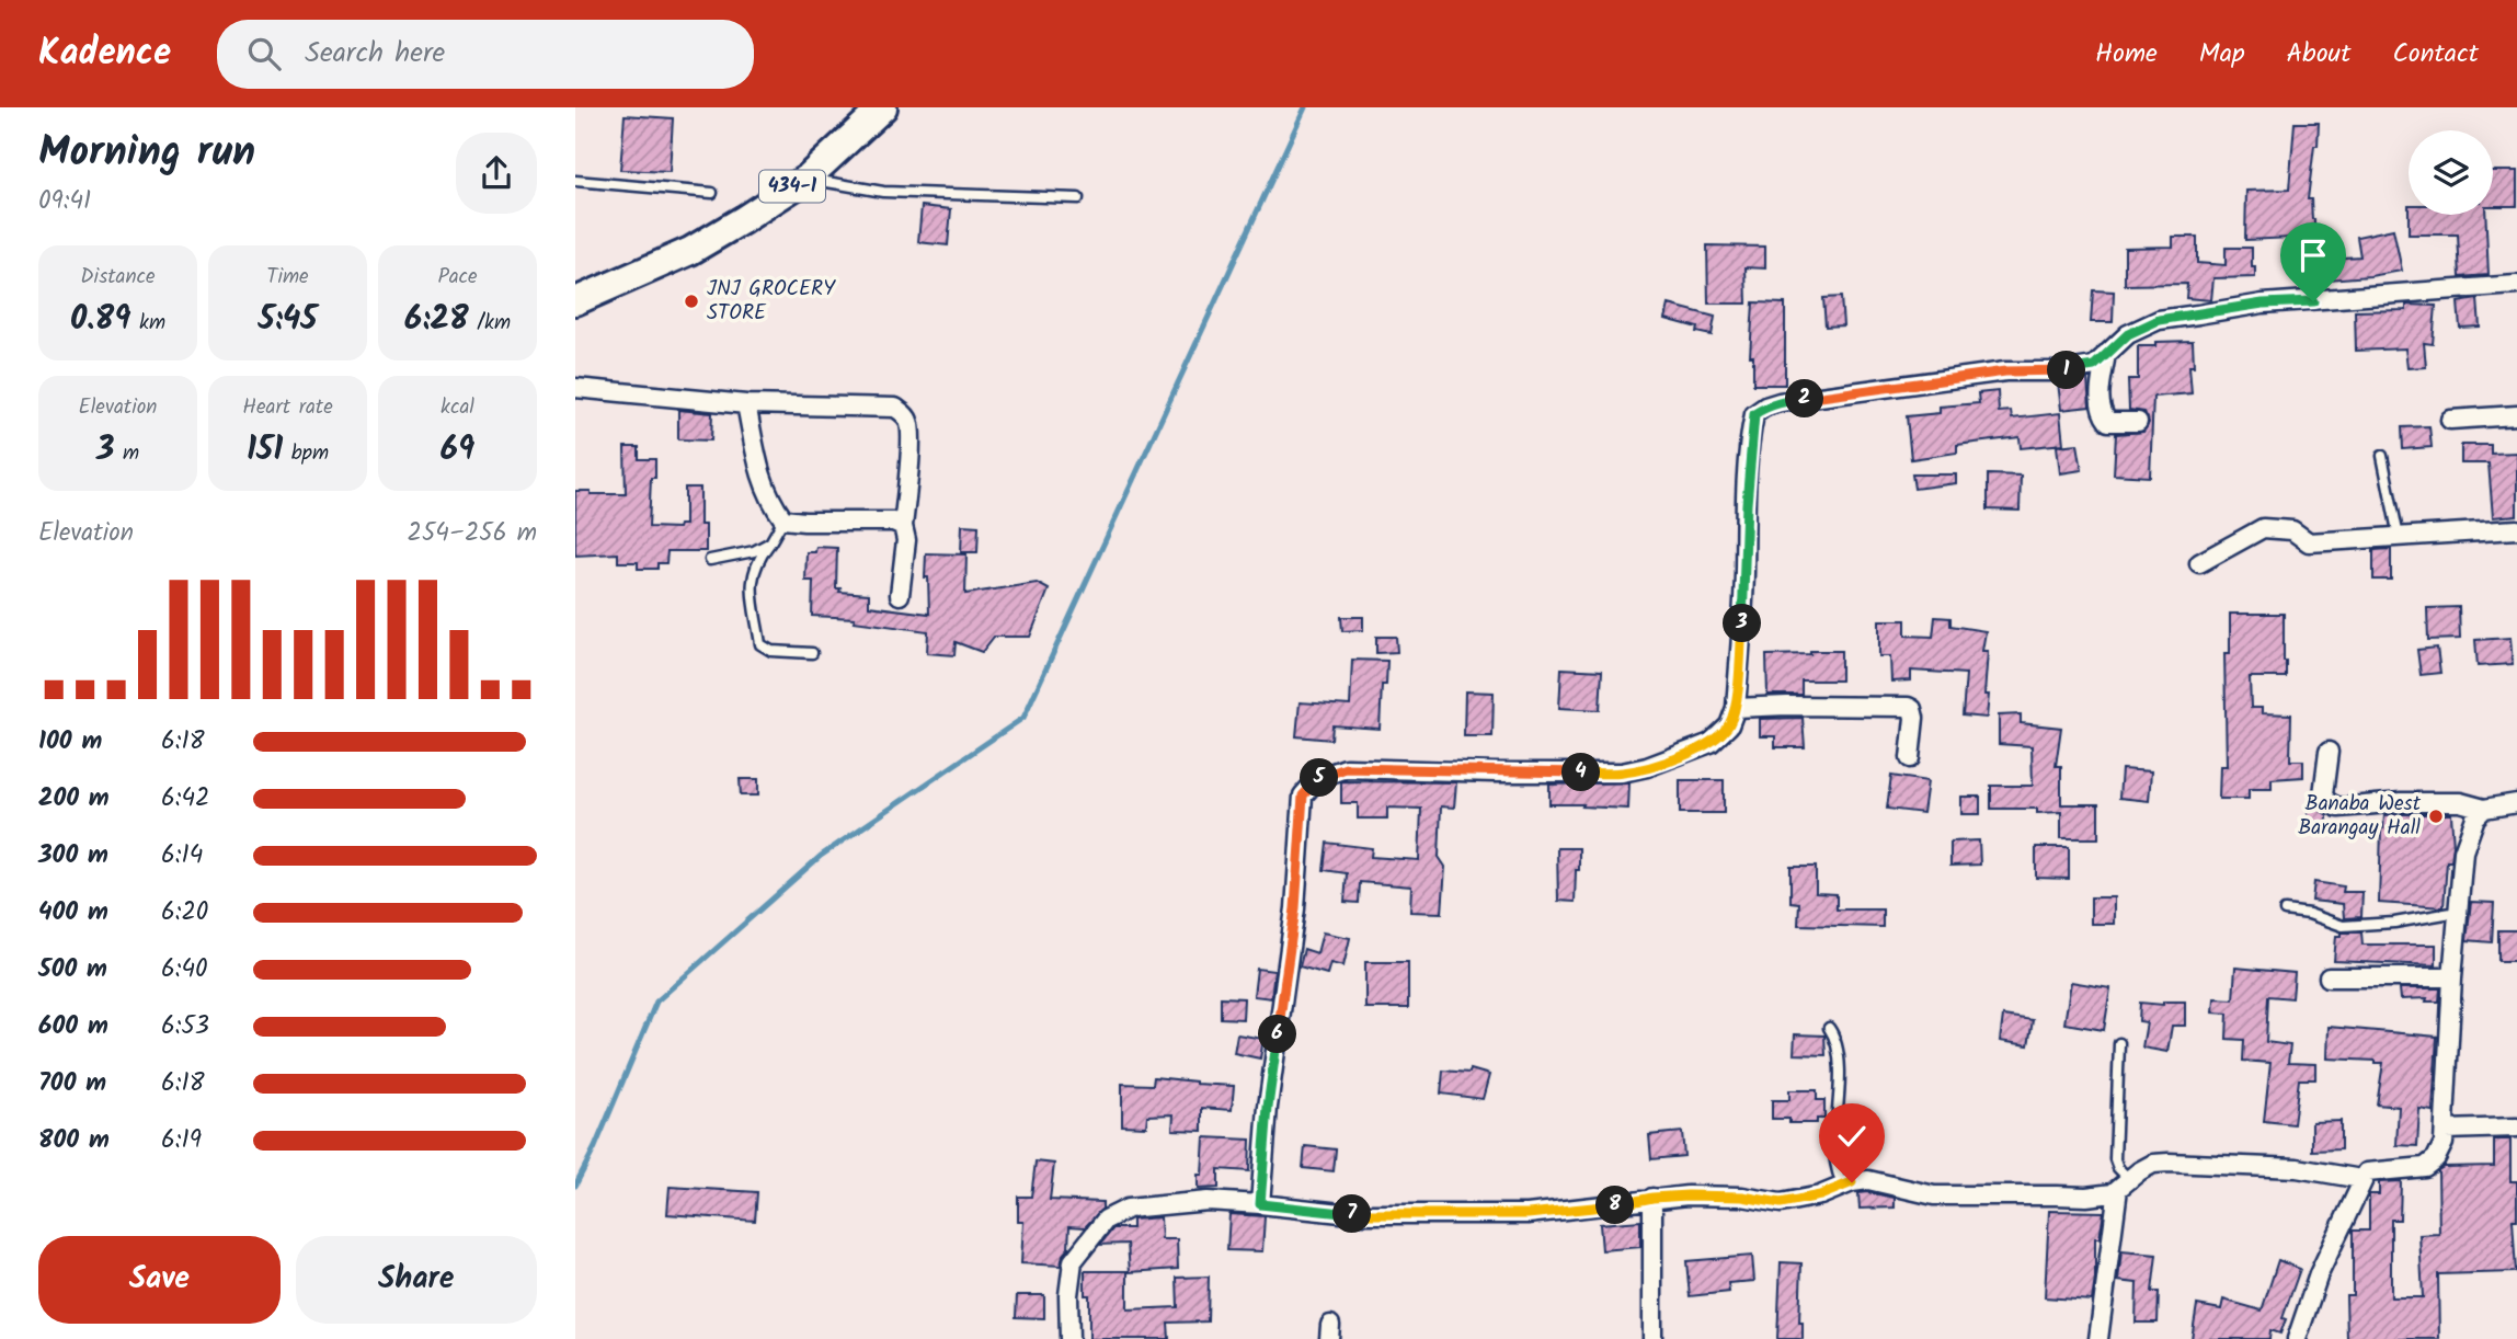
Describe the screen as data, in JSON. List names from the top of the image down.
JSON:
{
  "streets": {
    "main road": ["434-1"]
  },
  "places": ["JNJ GROCERY STORE", "Banaba West Barangay Hall"],
  "page": {
    "header": "Kadence",
    "search": "Search here",
    "nav": [
      "Home",
      "Map",
      "About",
      "Contact"
    ],
    "heading": ["Morning run", "09:41"],
    "stats": [
      ["Distance", "0.89 km"],
      ["Time", "5:45"],
      ["Pace", "6:28 /km"],
      ["Elevation", "3 m"],
      ["Heart rate", "151 bpm"],
      ["kcal", "69"]
    ],
    "pins": [
      "1",
      "2",
      "3",
      "4",
      "5",
      "6",
      "8",
      "7"
    ],
    "chart": ["Elevation", "254–256 m"],
    "list": [
      {
        "name": "100 m",
        "note": "6:18"
      },
      {
        "name": "200 m",
        "note": "6:42"
      },
      {
        "name": "300 m",
        "note": "6:14"
      },
      {
        "name": "400 m",
        "note": "6:20"
      },
      {
        "name": "500 m",
        "note": "6:40"
      },
      {
        "name": "600 m",
        "note": "6:53"
      },
      {
        "name": "700 m",
        "note": "6:18"
      },
      {
        "name": "800 m",
        "note": "6:19"
      }
    ],
    "buttons": ["Save", "Share"]
  }
}
